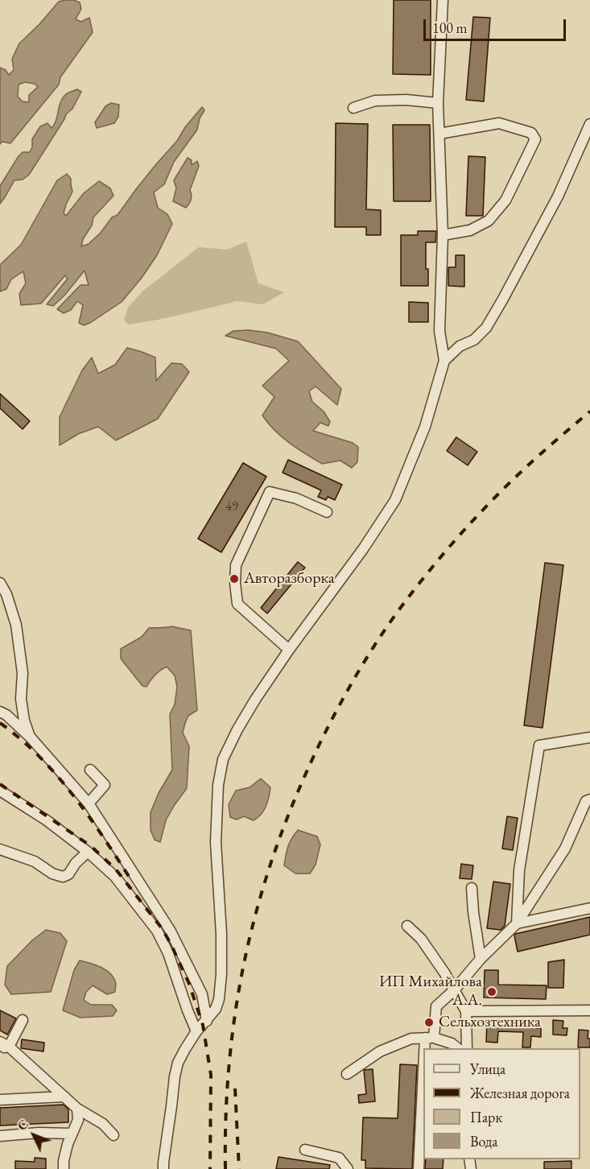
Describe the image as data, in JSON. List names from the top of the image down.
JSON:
{
  "places": ["Авторазборка", "ИП Михайлова А.А.", "Сельхозтехника"],
  "house_numbers": ["49"],
  "legend": [
    "Улица",
    "Железная дорога",
    "Парк",
    "Вода"
  ],
  "scale_bar": "100 m",
  "north": "top left"
}
